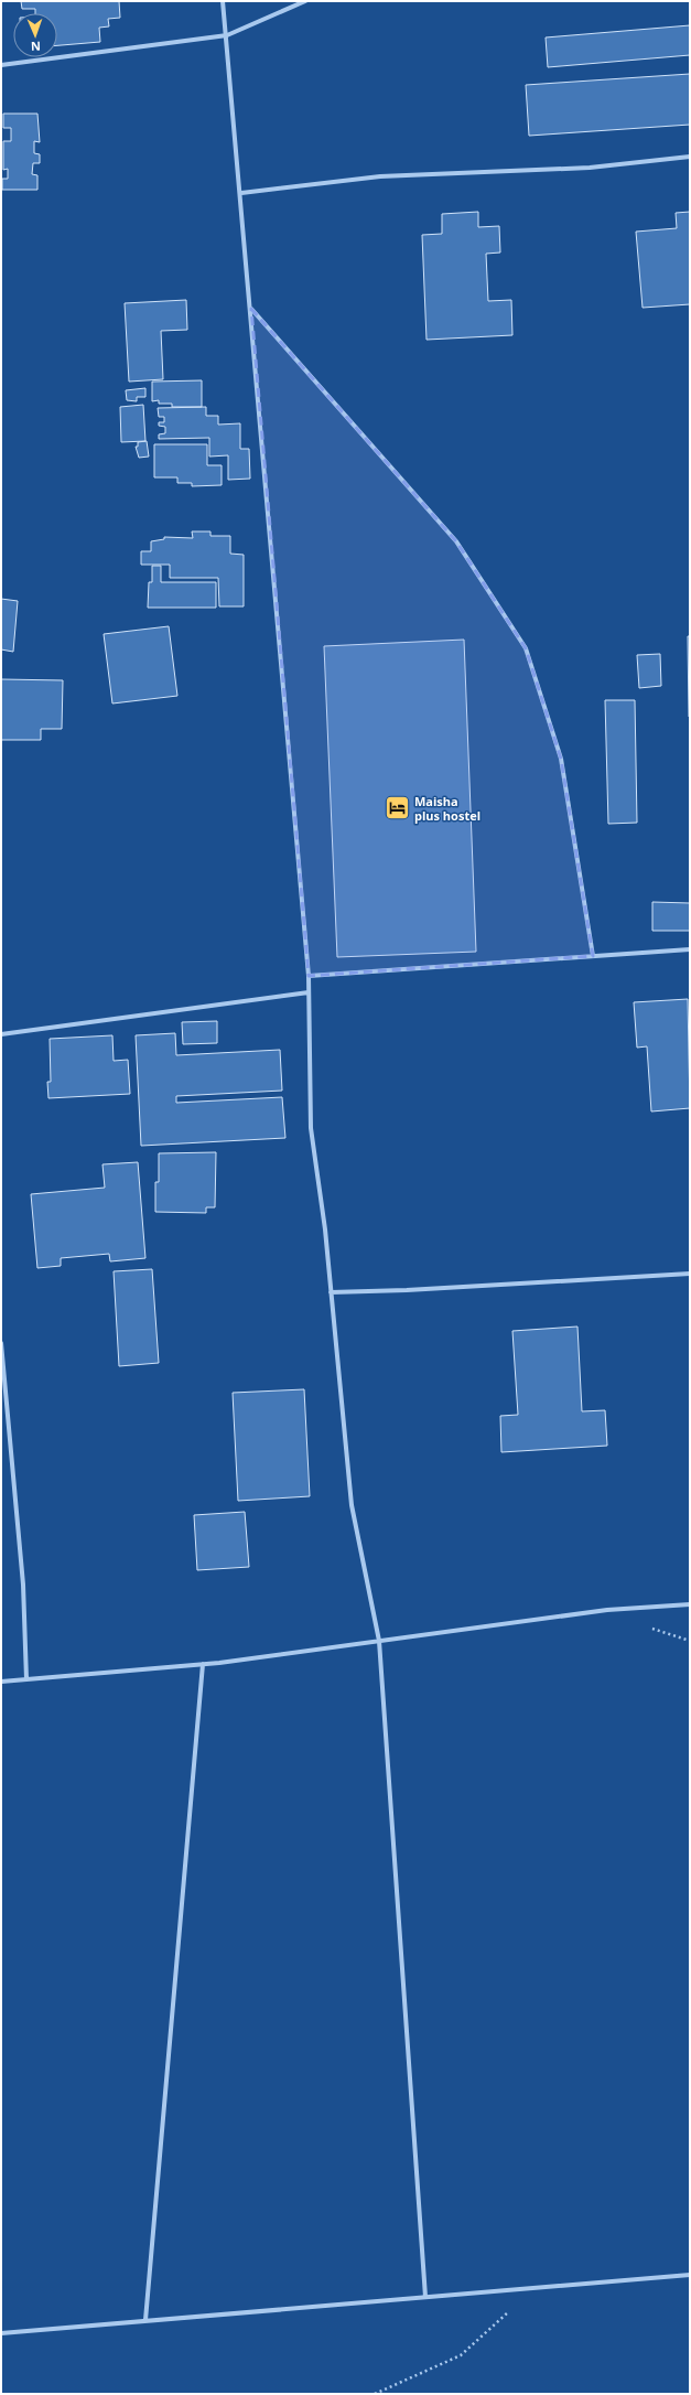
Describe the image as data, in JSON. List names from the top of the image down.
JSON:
{
  "places": {
    "hotel": ["Maisha plus hostel"]
  },
  "north": "bottom"
}
